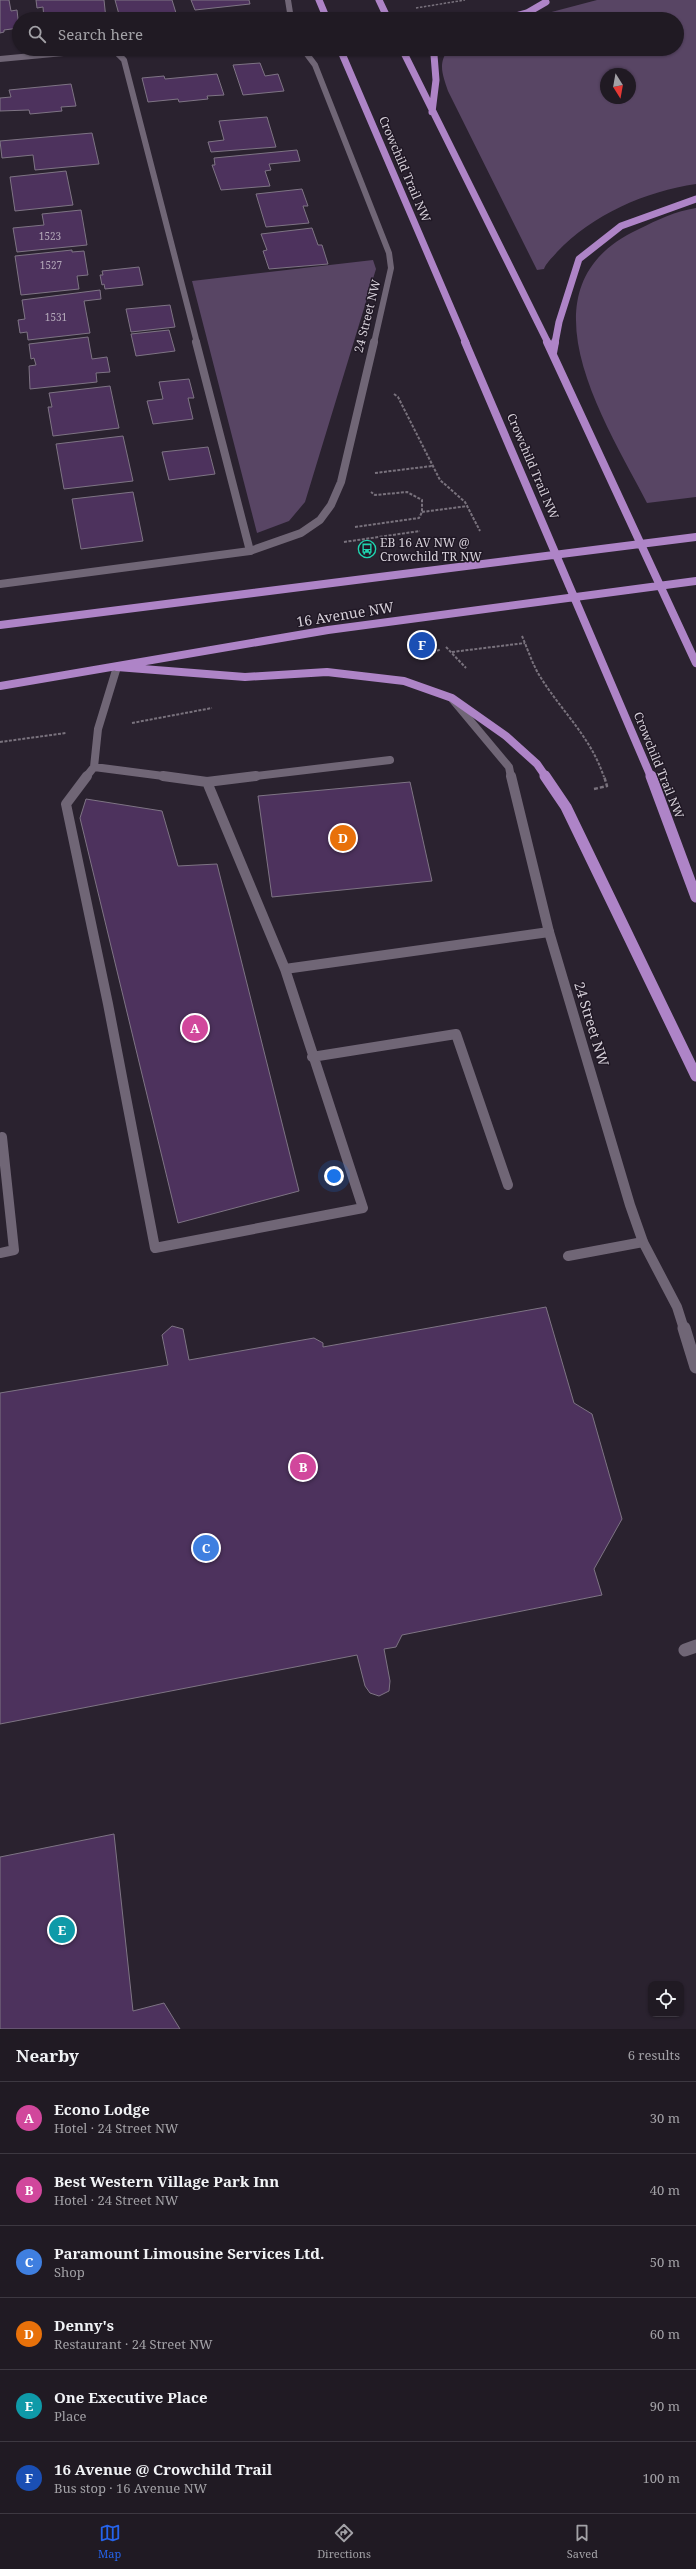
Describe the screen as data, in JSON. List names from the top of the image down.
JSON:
{
  "streets": {
    "highway": ["Crowchild Trail NW", "16 Avenue NW"],
    "street": ["24 Street NW"]
  },
  "places": {
    "bus stop": ["EB 16 AV NW @ Crowchild TR NW"]
  },
  "house_numbers": ["1523", "1527", "1531"],
  "north": "bottom",
  "page": {
    "search": "Search here",
    "pins": [
      "F",
      "D",
      "A",
      "B",
      "C",
      "E"
    ],
    "heading": ["Nearby", "6 results"],
    "list": [
      {
        "mark": "A",
        "name": "Econo Lodge",
        "note": "Hotel · 24 Street NW",
        "value": "30 m"
      },
      {
        "mark": "B",
        "name": "Best Western Village Park Inn",
        "note": "Hotel · 24 Street NW",
        "value": "40 m"
      },
      {
        "mark": "C",
        "name": "Paramount Limousine Services Ltd.",
        "note": "Shop",
        "value": "50 m"
      },
      {
        "mark": "D",
        "name": "Denny's",
        "note": "Restaurant · 24 Street NW",
        "value": "60 m"
      },
      {
        "mark": "E",
        "name": "One Executive Place",
        "note": "Place",
        "value": "90 m"
      },
      {
        "mark": "F",
        "name": "16 Avenue @ Crowchild Trail",
        "note": "Bus stop · 16 Avenue NW",
        "value": "100 m"
      }
    ],
    "nav": ["Map", "Directions", "Saved"]
  }
}
